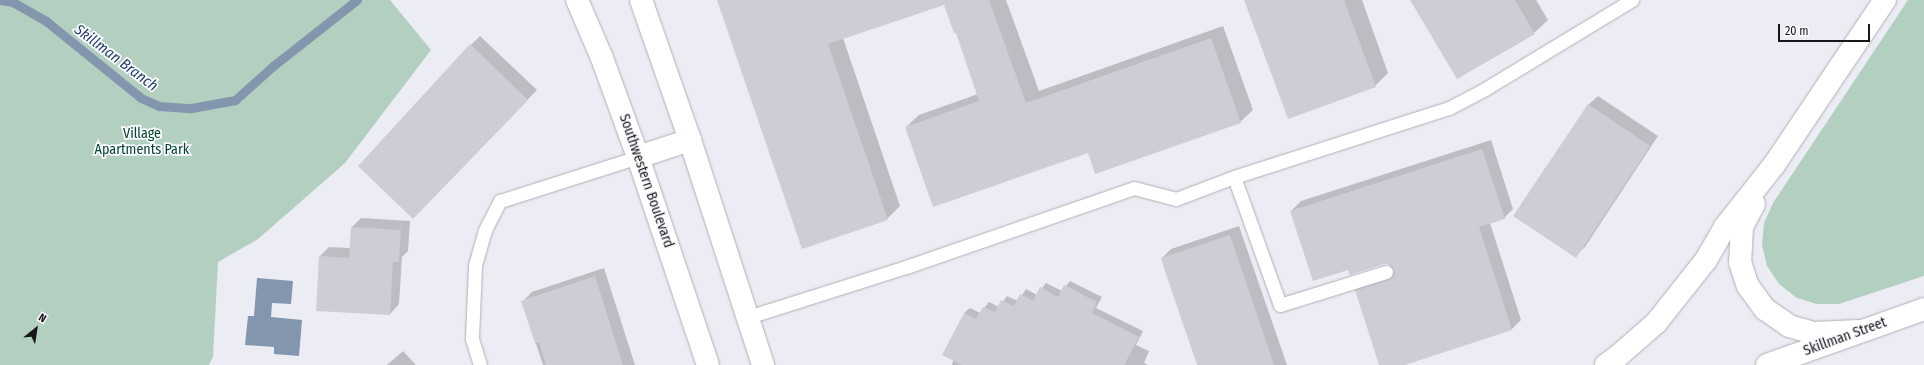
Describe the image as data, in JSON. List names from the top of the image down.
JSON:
{
  "streets": {
    "main road": ["Southwestern Boulevard", "Skillman Street"]
  },
  "water": ["Skillman Branch"],
  "parks": ["Village Apartments Park"],
  "scale_bar": "20 m",
  "north": "top right"
}
